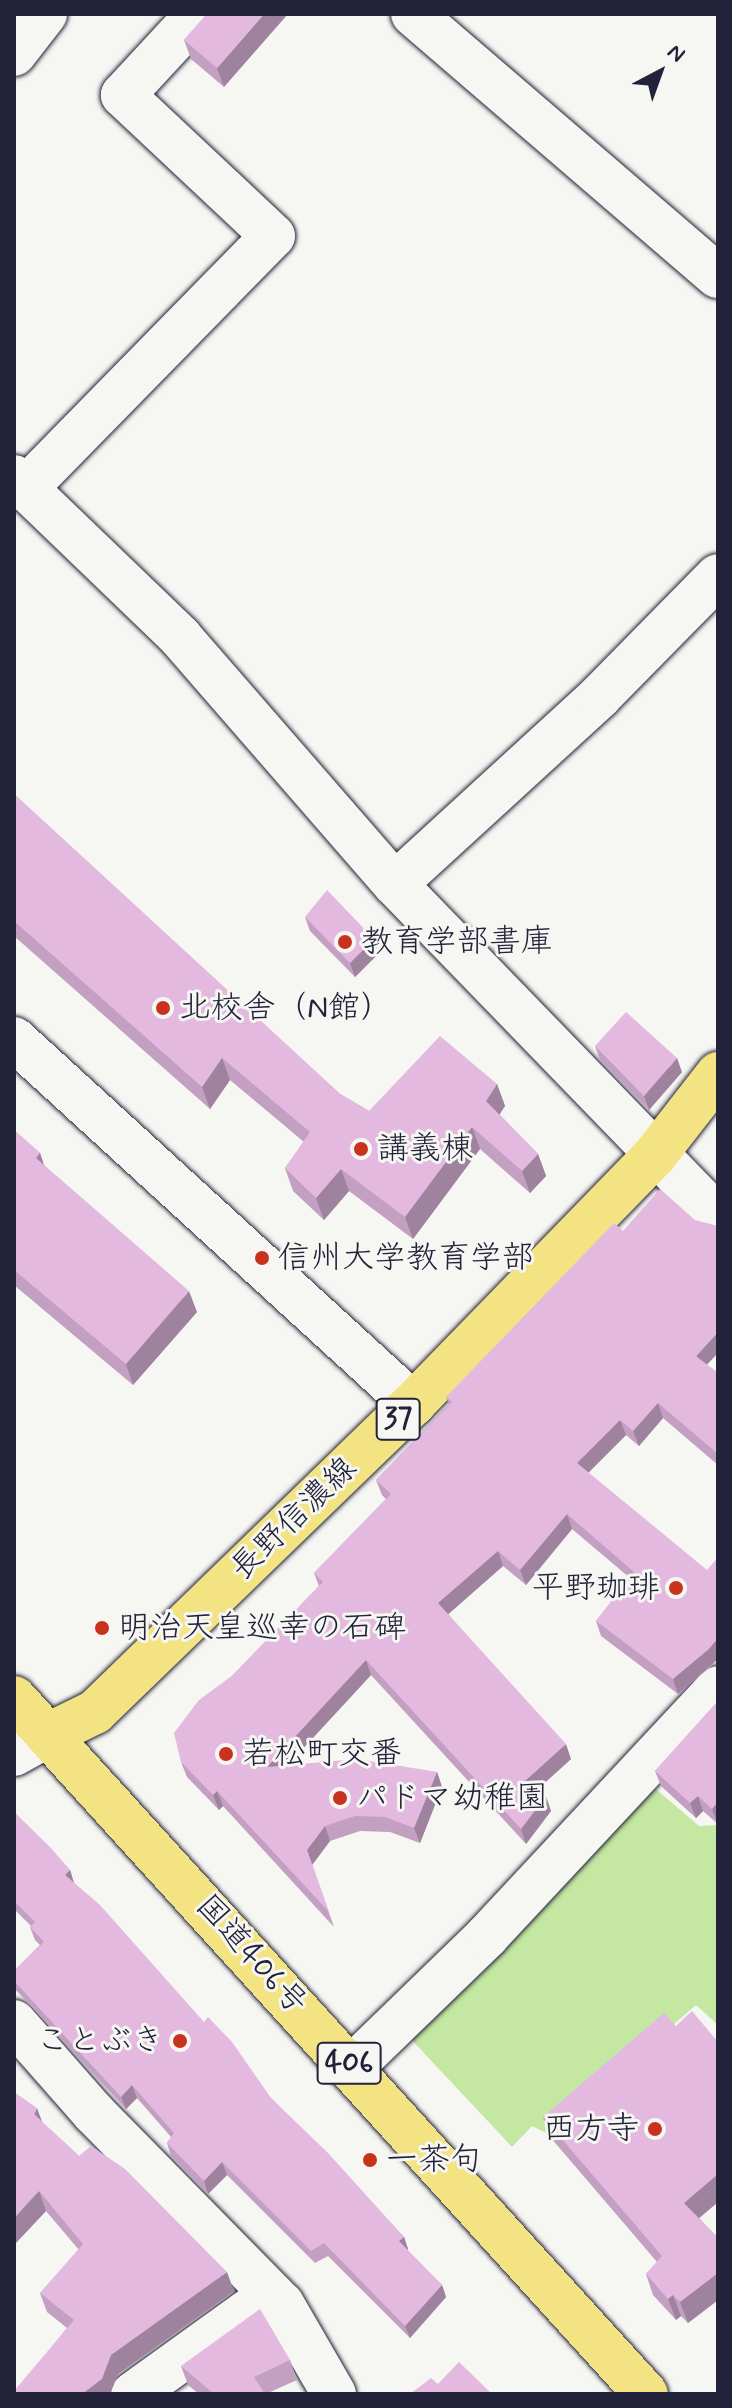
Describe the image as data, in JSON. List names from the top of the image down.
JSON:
{
  "streets": {
    "main road": [
      "37",
      "長野信濃線",
      "国道406号",
      "406"
    ]
  },
  "crossings": [
    ["長野信濃線", "国道406号"]
  ],
  "places": [
    "教育学部書庫",
    "北校舎（N館）",
    "講義棟",
    "信州大学教育学部",
    "平野珈琲",
    "明治天皇巡幸の石碑",
    "若松町交番",
    "パドマ幼稚園",
    "ことぶき",
    "西方寺",
    "一茶句"
  ],
  "north": "top right"
}
